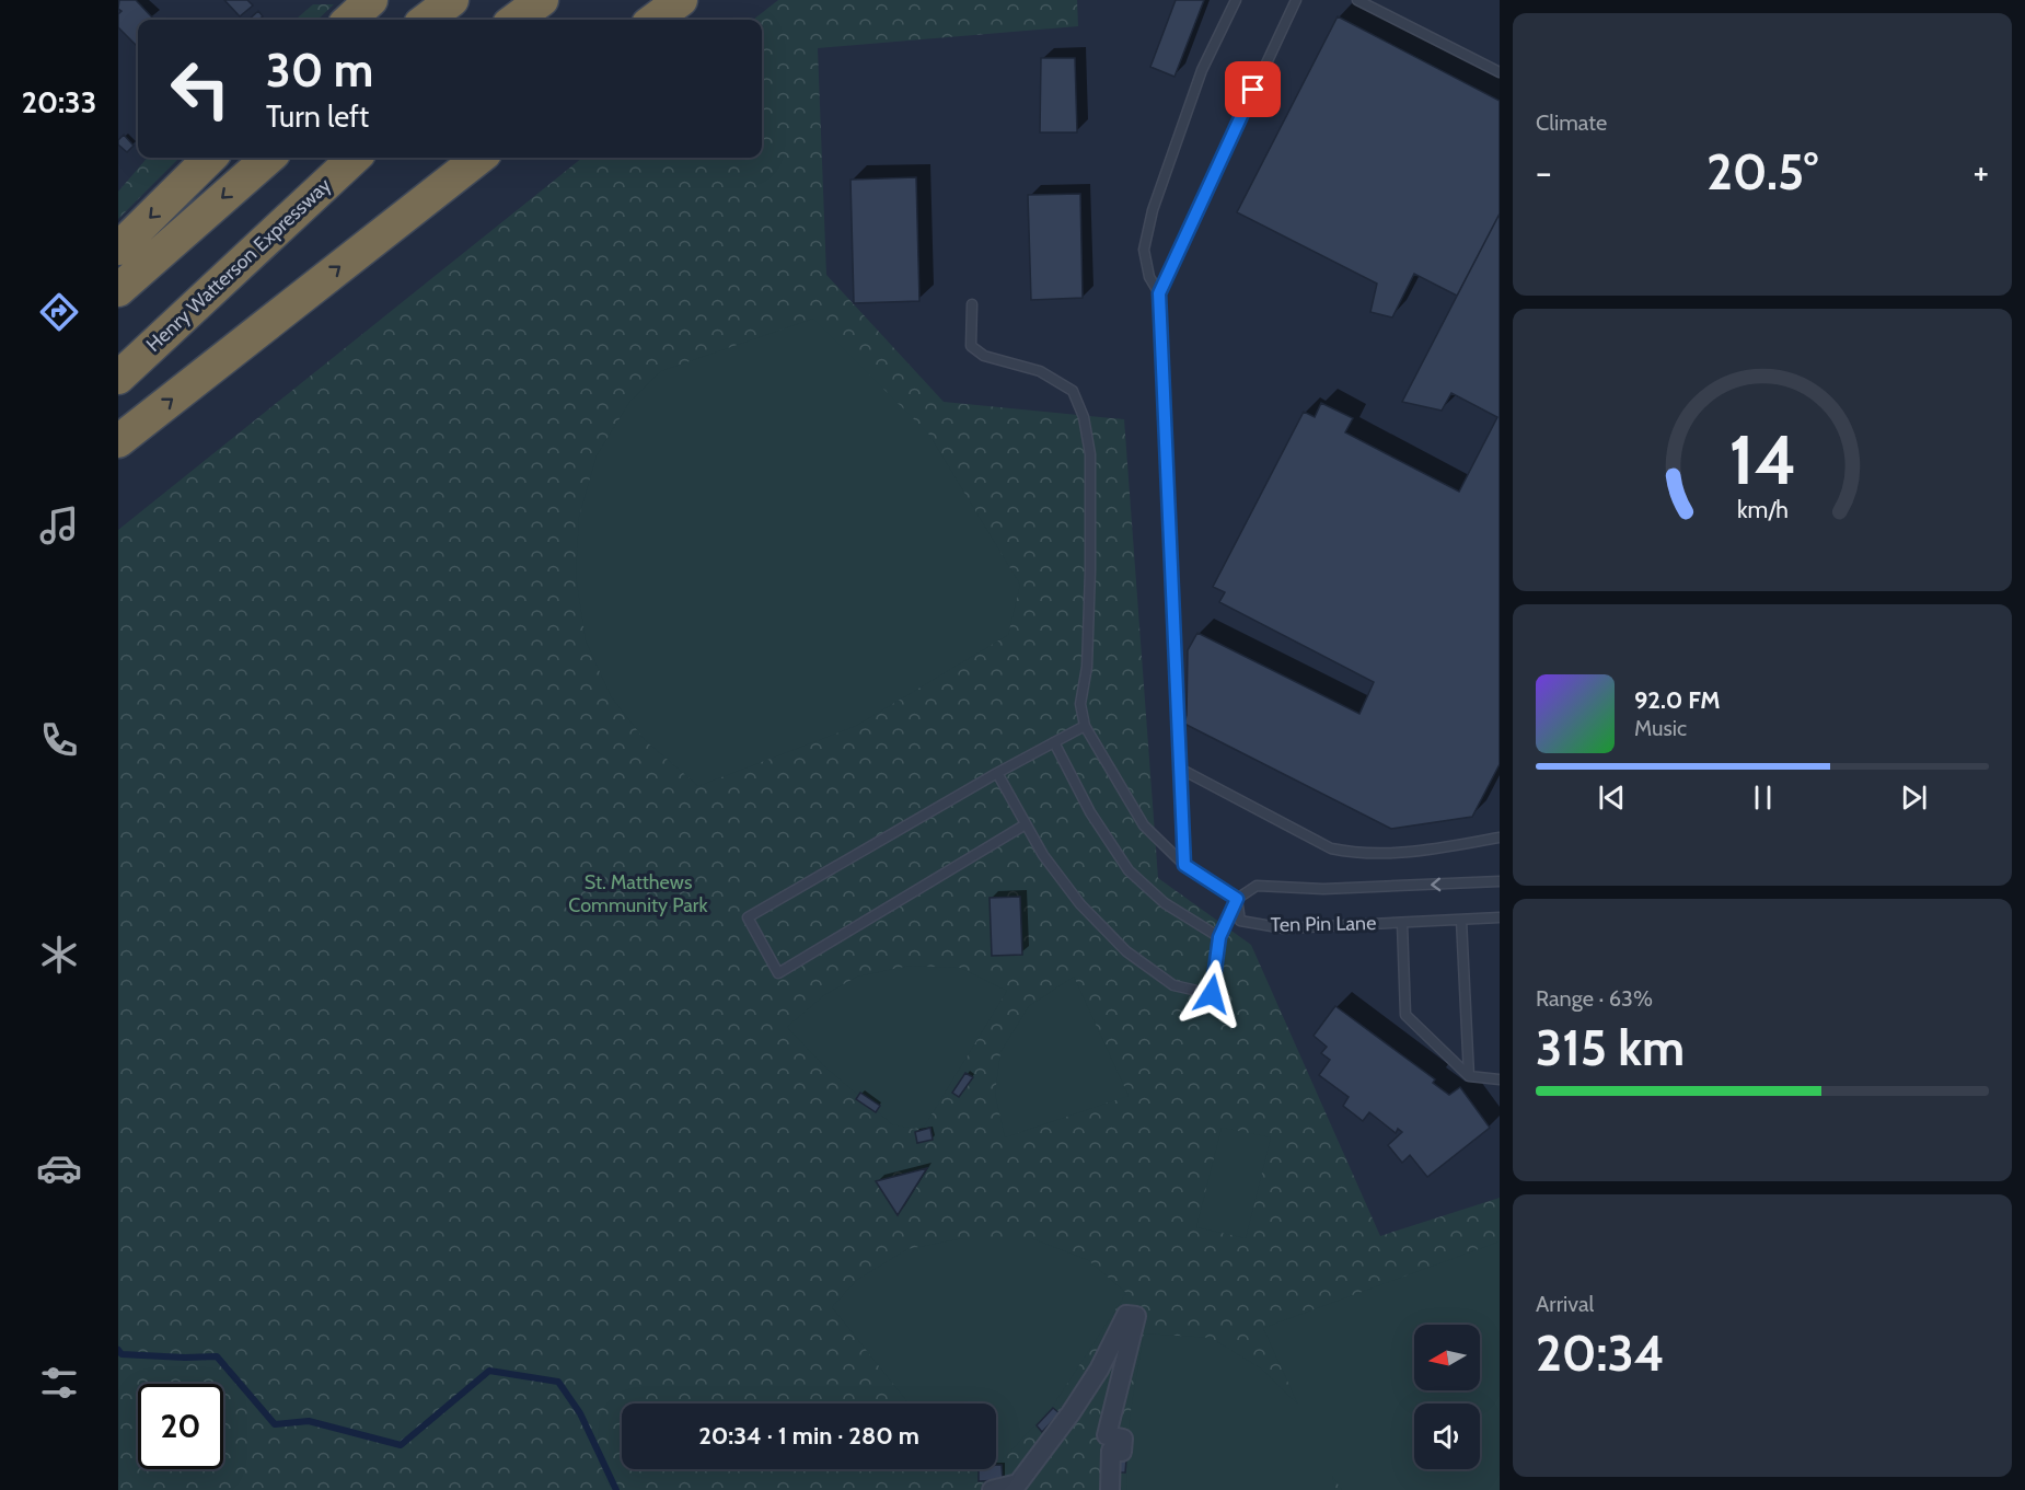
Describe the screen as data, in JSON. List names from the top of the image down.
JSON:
{
  "streets": {
    "highway": ["Henry Watterson Expressway"],
    "lane": ["Ten Pin Lane"]
  },
  "parks": ["St. Matthews Community Park"],
  "north": "left",
  "page": {
    "tabs": "20:33",
    "tile": [
      "Climate",
      ["Range · 63%", "315 km"],
      ["Arrival", "20:34"]
    ],
    "turn": ["30 m", "Turn left"],
    "heat": ["−", "20.5°", "+"],
    "song": ["92.0 FM", "Music"],
    "limit": "20",
    "trip": "20:34 · 1 min · 280 m",
    "gauge": ["14", "km/h"]
  }
}
